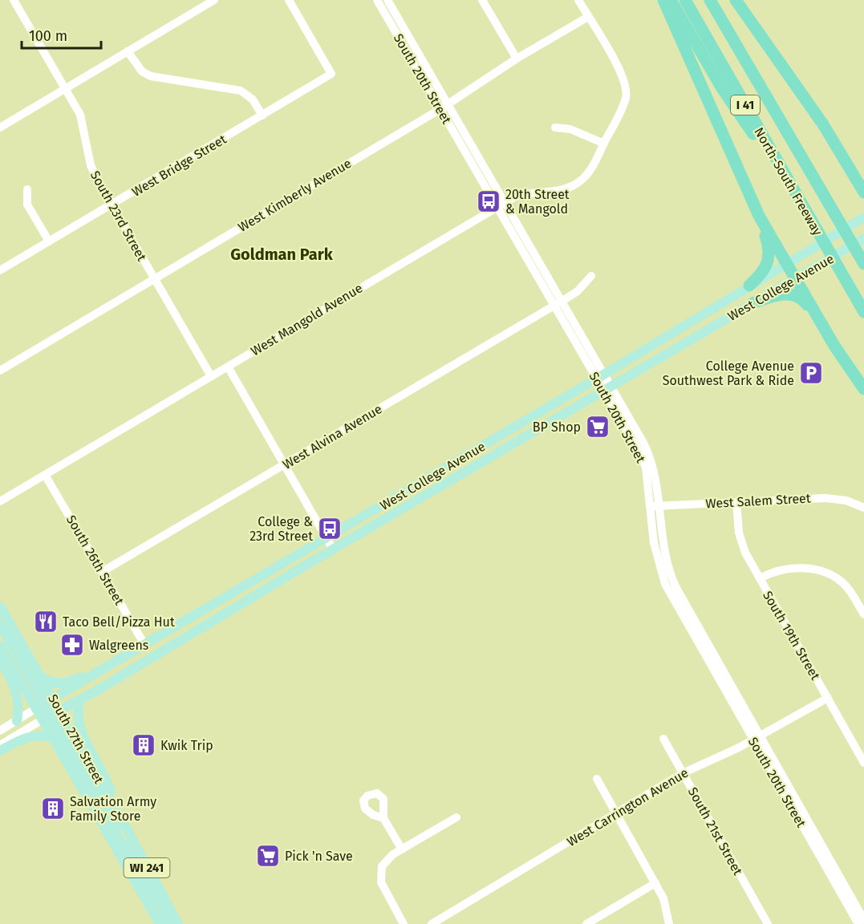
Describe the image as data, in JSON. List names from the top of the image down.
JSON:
{
  "streets": {
    "highway": ["I 41", "North-South Freeway"],
    "main road": ["West College Avenue", "South 27th Street", "WI 241"],
    "street": [
      "South 20th Street",
      "West Bridge Street",
      "West Kimberly Avenue",
      "South 23rd Street",
      "West Mangold Avenue",
      "West Alvina Avenue",
      "West Salem Street",
      "South 26th Street",
      "South 19th Street",
      "West Carrington Avenue",
      "South 21st Street"
    ]
  },
  "crossings": [
    ["South 20th Street", "West Kimberly Avenue"],
    ["South 20th Street", "West College Avenue"],
    ["South 20th Street", "West Mangold Avenue"],
    ["South 20th Street", "West Alvina Avenue"],
    ["South 20th Street", "West Salem Street"],
    ["South 20th Street", "West Carrington Avenue"],
    ["West Bridge Street", "South 23rd Street"],
    ["West Kimberly Avenue", "South 23rd Street"],
    ["West Kimberly Avenue", "West Mangold Avenue"],
    ["South 23rd Street", "West Mangold Avenue"],
    ["West College Avenue", "South 26th Street"],
    ["West College Avenue", "South 27th Street"],
    ["West Mangold Avenue", "South 26th Street"],
    ["West Alvina Avenue", "South 26th Street"],
    ["West Salem Street", "South 19th Street"],
    ["South 19th Street", "West Carrington Avenue"],
    ["West Carrington Avenue", "South 21st Street"]
  ],
  "districts": ["Goldman Park"],
  "places": {
    "bus stop": ["20th Street & Mangold", "College & 23rd Street"],
    "parking": ["College Avenue Southwest Park & Ride"],
    "supermarket": ["BP Shop", "Pick 'n Save"],
    "restaurant": ["Taco Bell/Pizza Hut"],
    "pharmacy": ["Walgreens"],
    "building": ["Kwik Trip", "Salvation Army Family Store"]
  },
  "scale_bar": "100 m"
}
